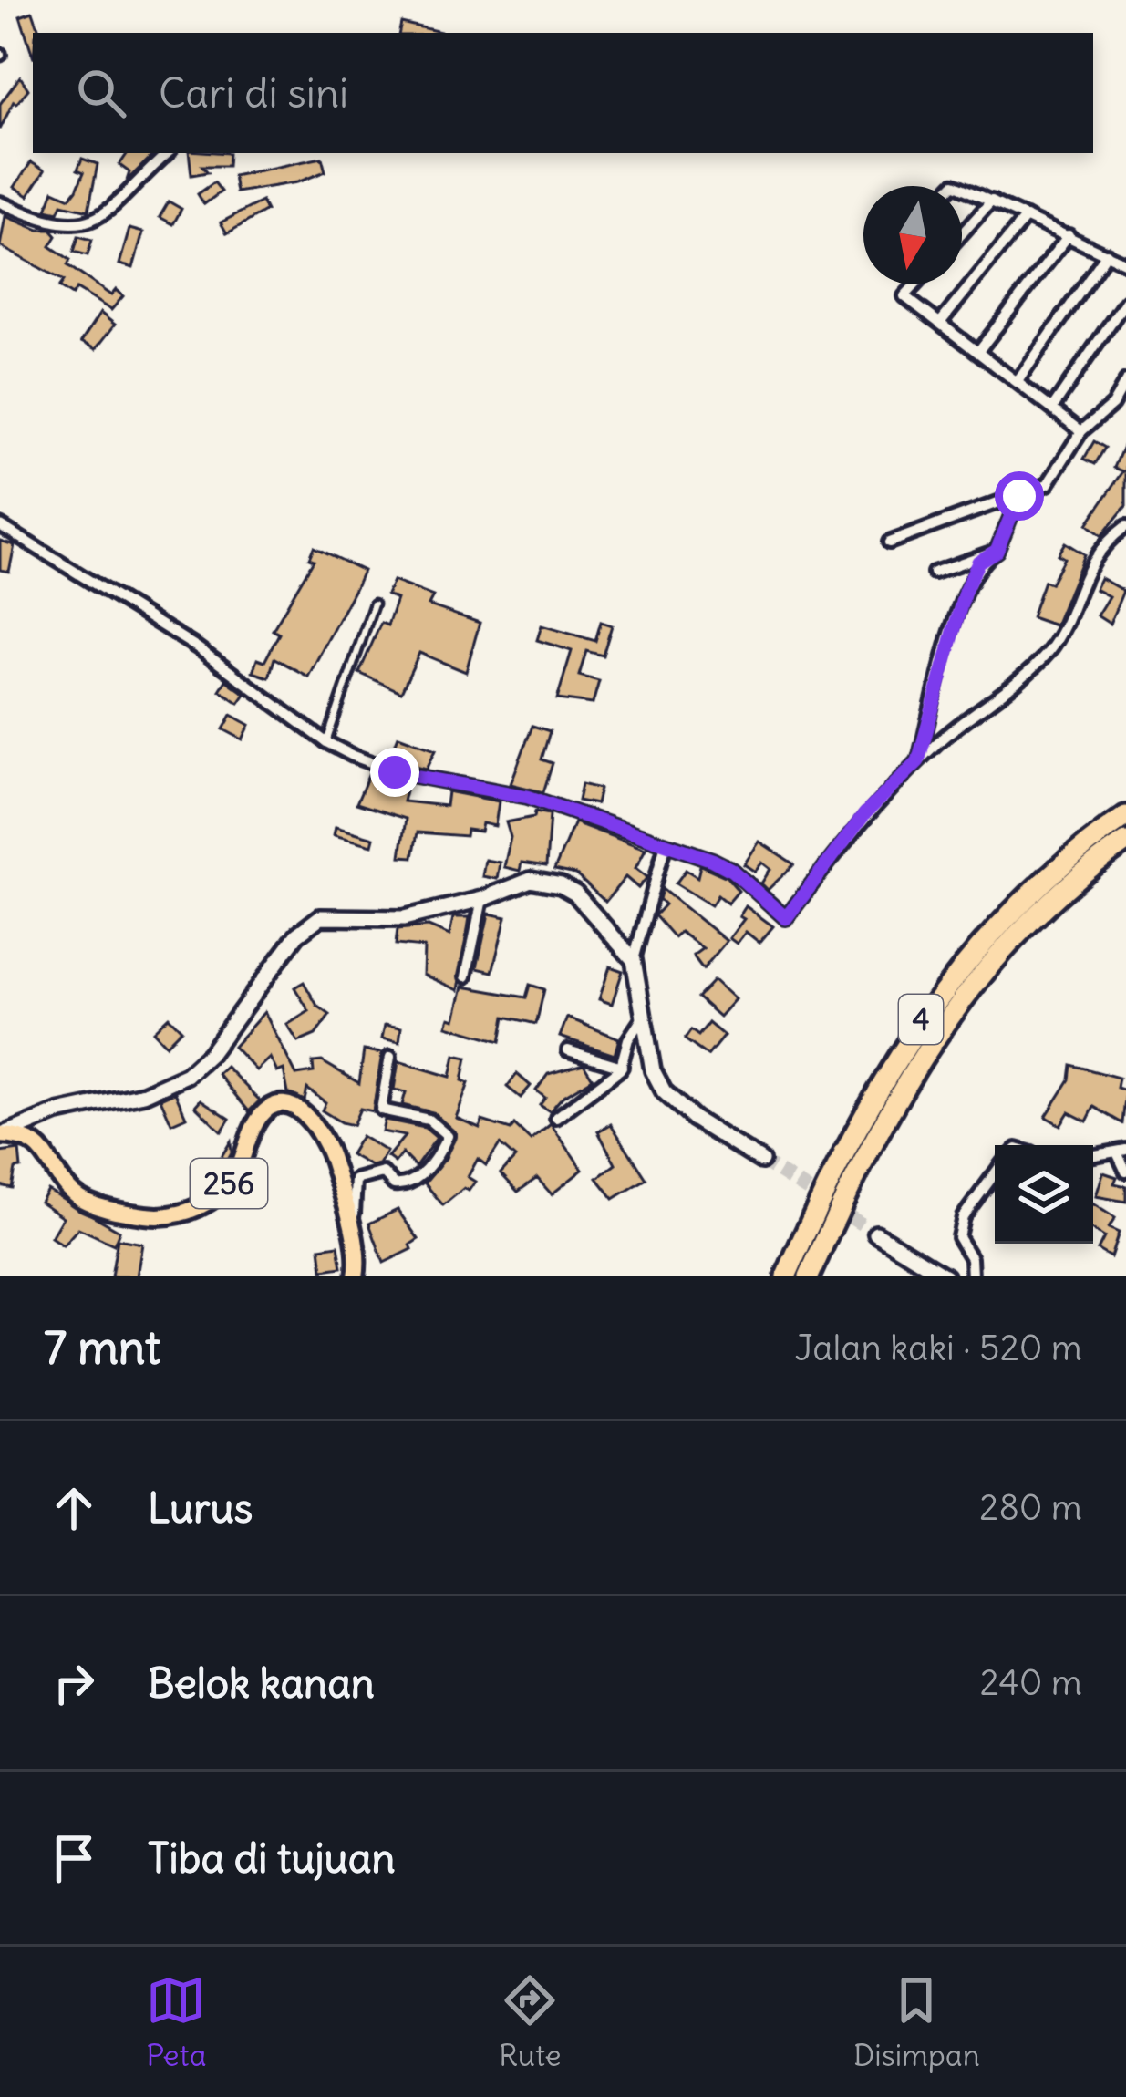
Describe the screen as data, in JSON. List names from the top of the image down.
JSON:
{
  "streets": {
    "highway": ["4"],
    "main road": ["256"]
  },
  "north": "bottom",
  "page": {
    "search": "Cari di sini",
    "heading": ["7 mnt", "Jalan kaki · 520 m"],
    "list": [
      ["Lurus", "280 m"],
      ["Belok kanan", "240 m"],
      "Tiba di tujuan"
    ],
    "nav": ["Peta", "Rute", "Disimpan"]
  }
}
